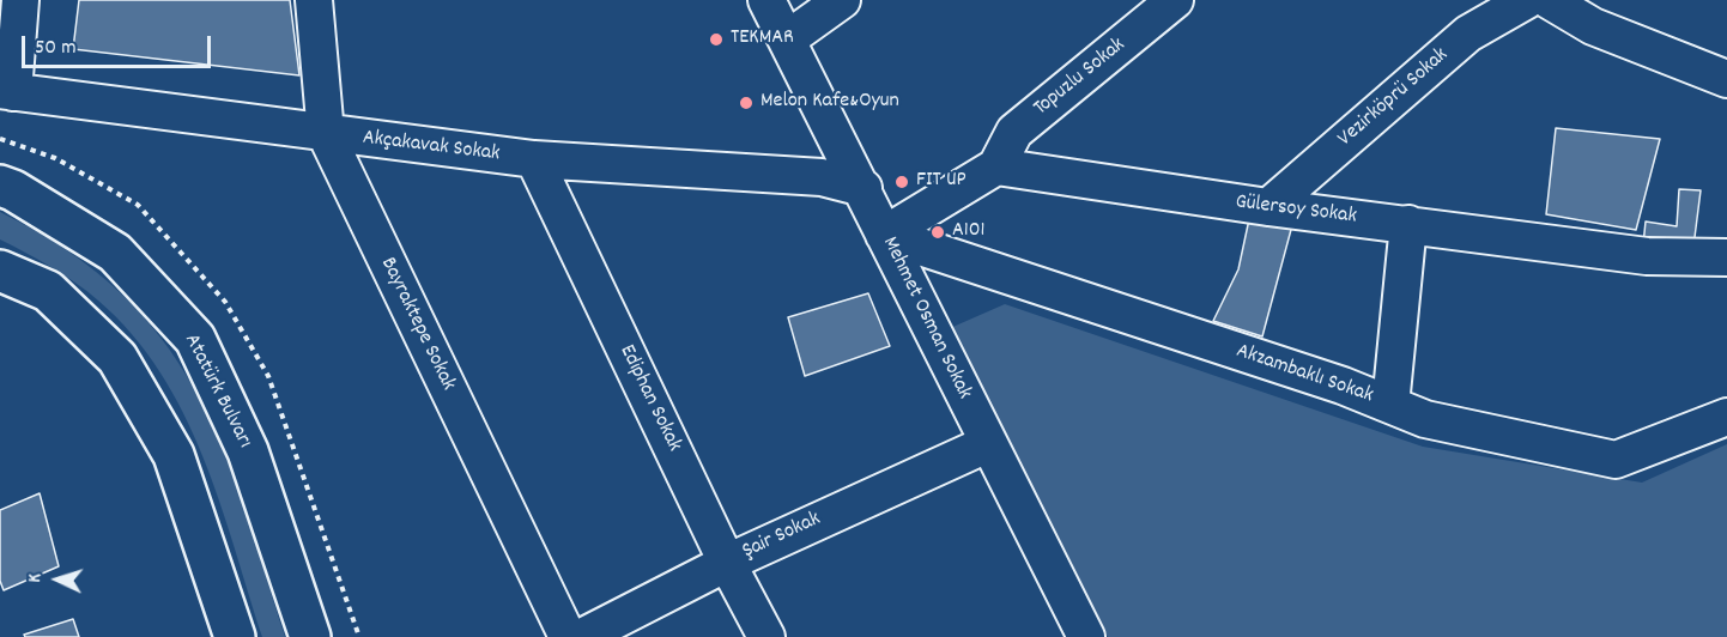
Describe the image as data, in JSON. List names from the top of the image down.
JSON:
{
  "streets": {
    "main road": ["Atatürk Bulvarı"],
    "street": [
      "Topuzlu Sokak",
      "Vezirköprü Sokak",
      "Akçakavak Sokak",
      "Gülersoy Sokak",
      "Mehmet Osman Sokak",
      "Bayraktepe Sokak",
      "Akzambaklı Sokak",
      "Ediphan Sokak",
      "Şair Sokak"
    ]
  },
  "crossings": [
    ["Topuzlu Sokak", "Gülersoy Sokak"],
    ["Vezirköprü Sokak", "Gülersoy Sokak"],
    ["Akçakavak Sokak", "Mehmet Osman Sokak"],
    ["Akçakavak Sokak", "Bayraktepe Sokak"],
    ["Akçakavak Sokak", "Ediphan Sokak"],
    ["Mehmet Osman Sokak", "Akzambaklı Sokak"],
    ["Mehmet Osman Sokak", "Şair Sokak"],
    ["Ediphan Sokak", "Şair Sokak"]
  ],
  "places": [
    "TEKMAR",
    "Melon Kafe&Oyun",
    "FIT UP",
    "A101"
  ],
  "scale_bar": "50 m",
  "north": "left"
}
